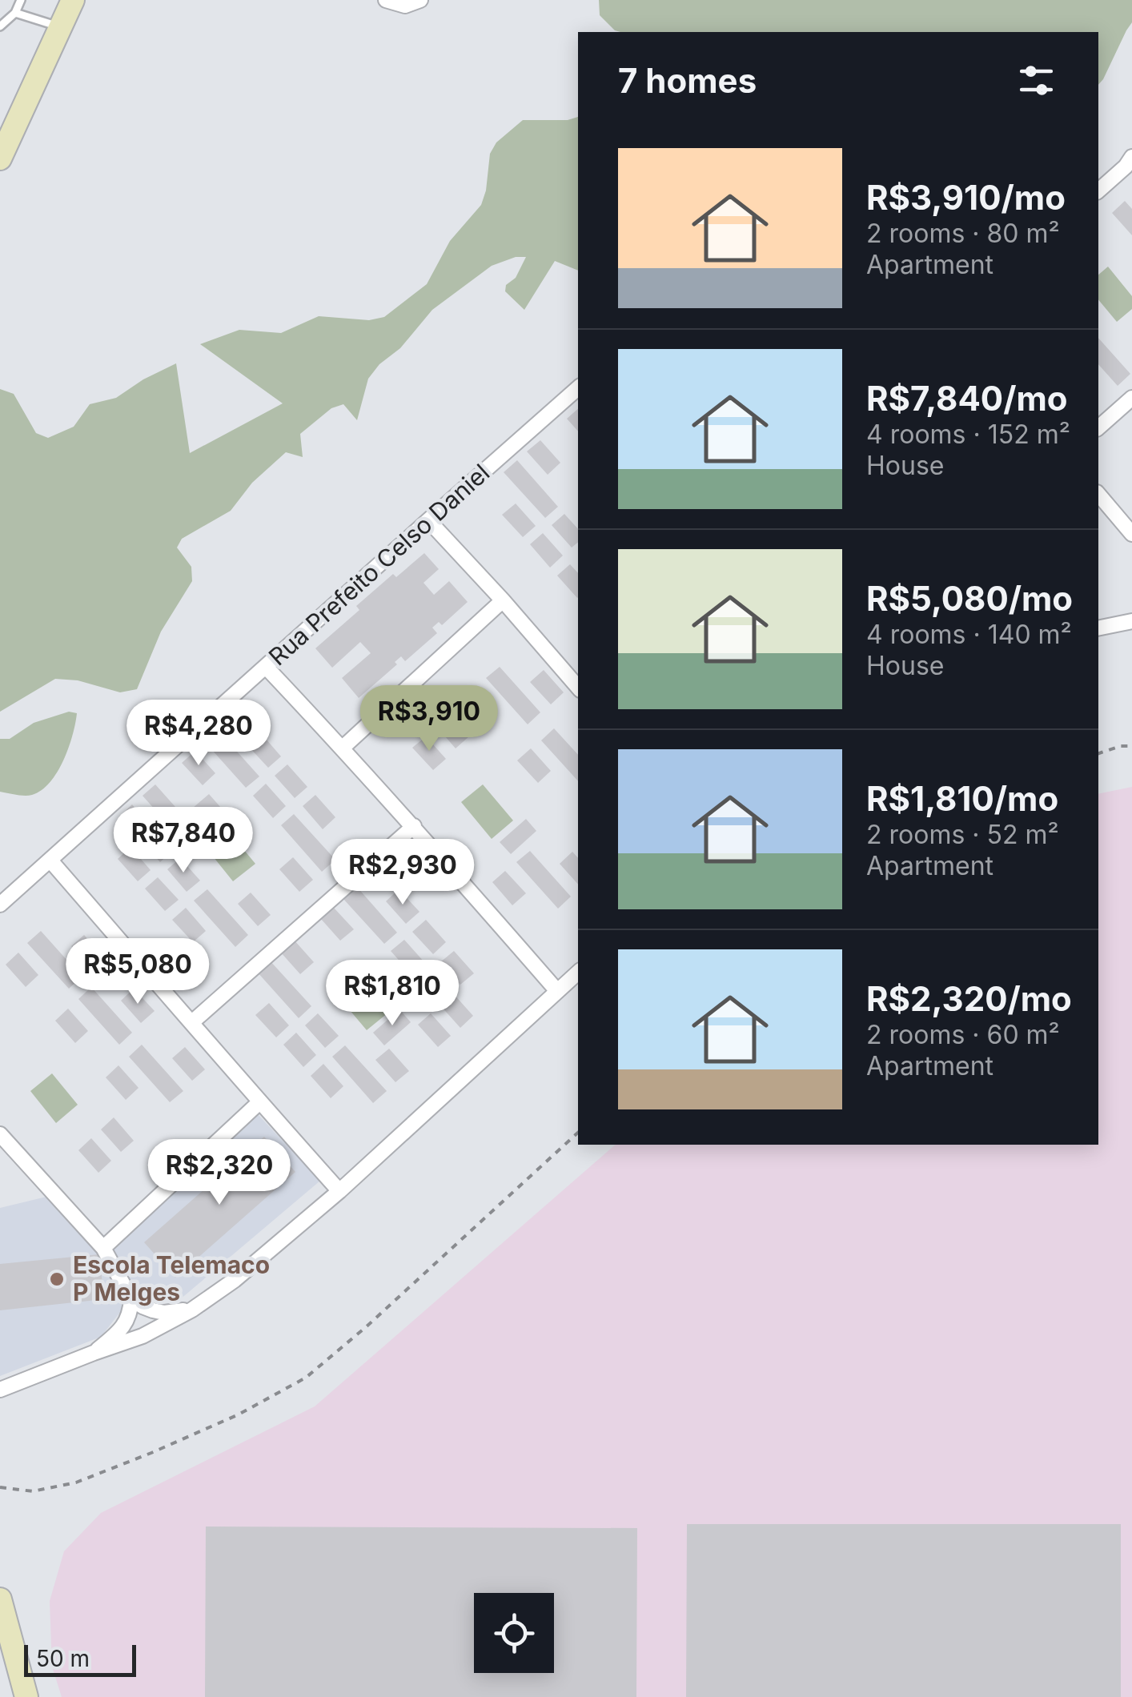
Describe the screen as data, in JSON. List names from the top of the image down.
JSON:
{
  "streets": {
    "street": ["Rua Prefeito Celso Daniel"]
  },
  "places": ["Escola Telemaco P Melges"],
  "scale_bar": "50 m",
  "page": {
    "heading": "7 homes",
    "list": [
      {
        "name": "R$3,910/mo",
        "note": "2 rooms · 80 m² · Apartment"
      },
      {
        "name": "R$7,840/mo",
        "note": "4 rooms · 152 m² · House"
      },
      {
        "name": "R$5,080/mo",
        "note": "4 rooms · 140 m² · House"
      },
      {
        "name": "R$1,810/mo",
        "note": "2 rooms · 52 m² · Apartment"
      },
      {
        "name": "R$2,320/mo",
        "note": "2 rooms · 60 m² · Apartment"
      }
    ],
    "price": [
      "R$3,910",
      "R$4,280",
      "R$7,840",
      "R$2,930",
      "R$5,080",
      "R$1,810",
      "R$2,320"
    ],
    "scale": "50 m"
  }
}
